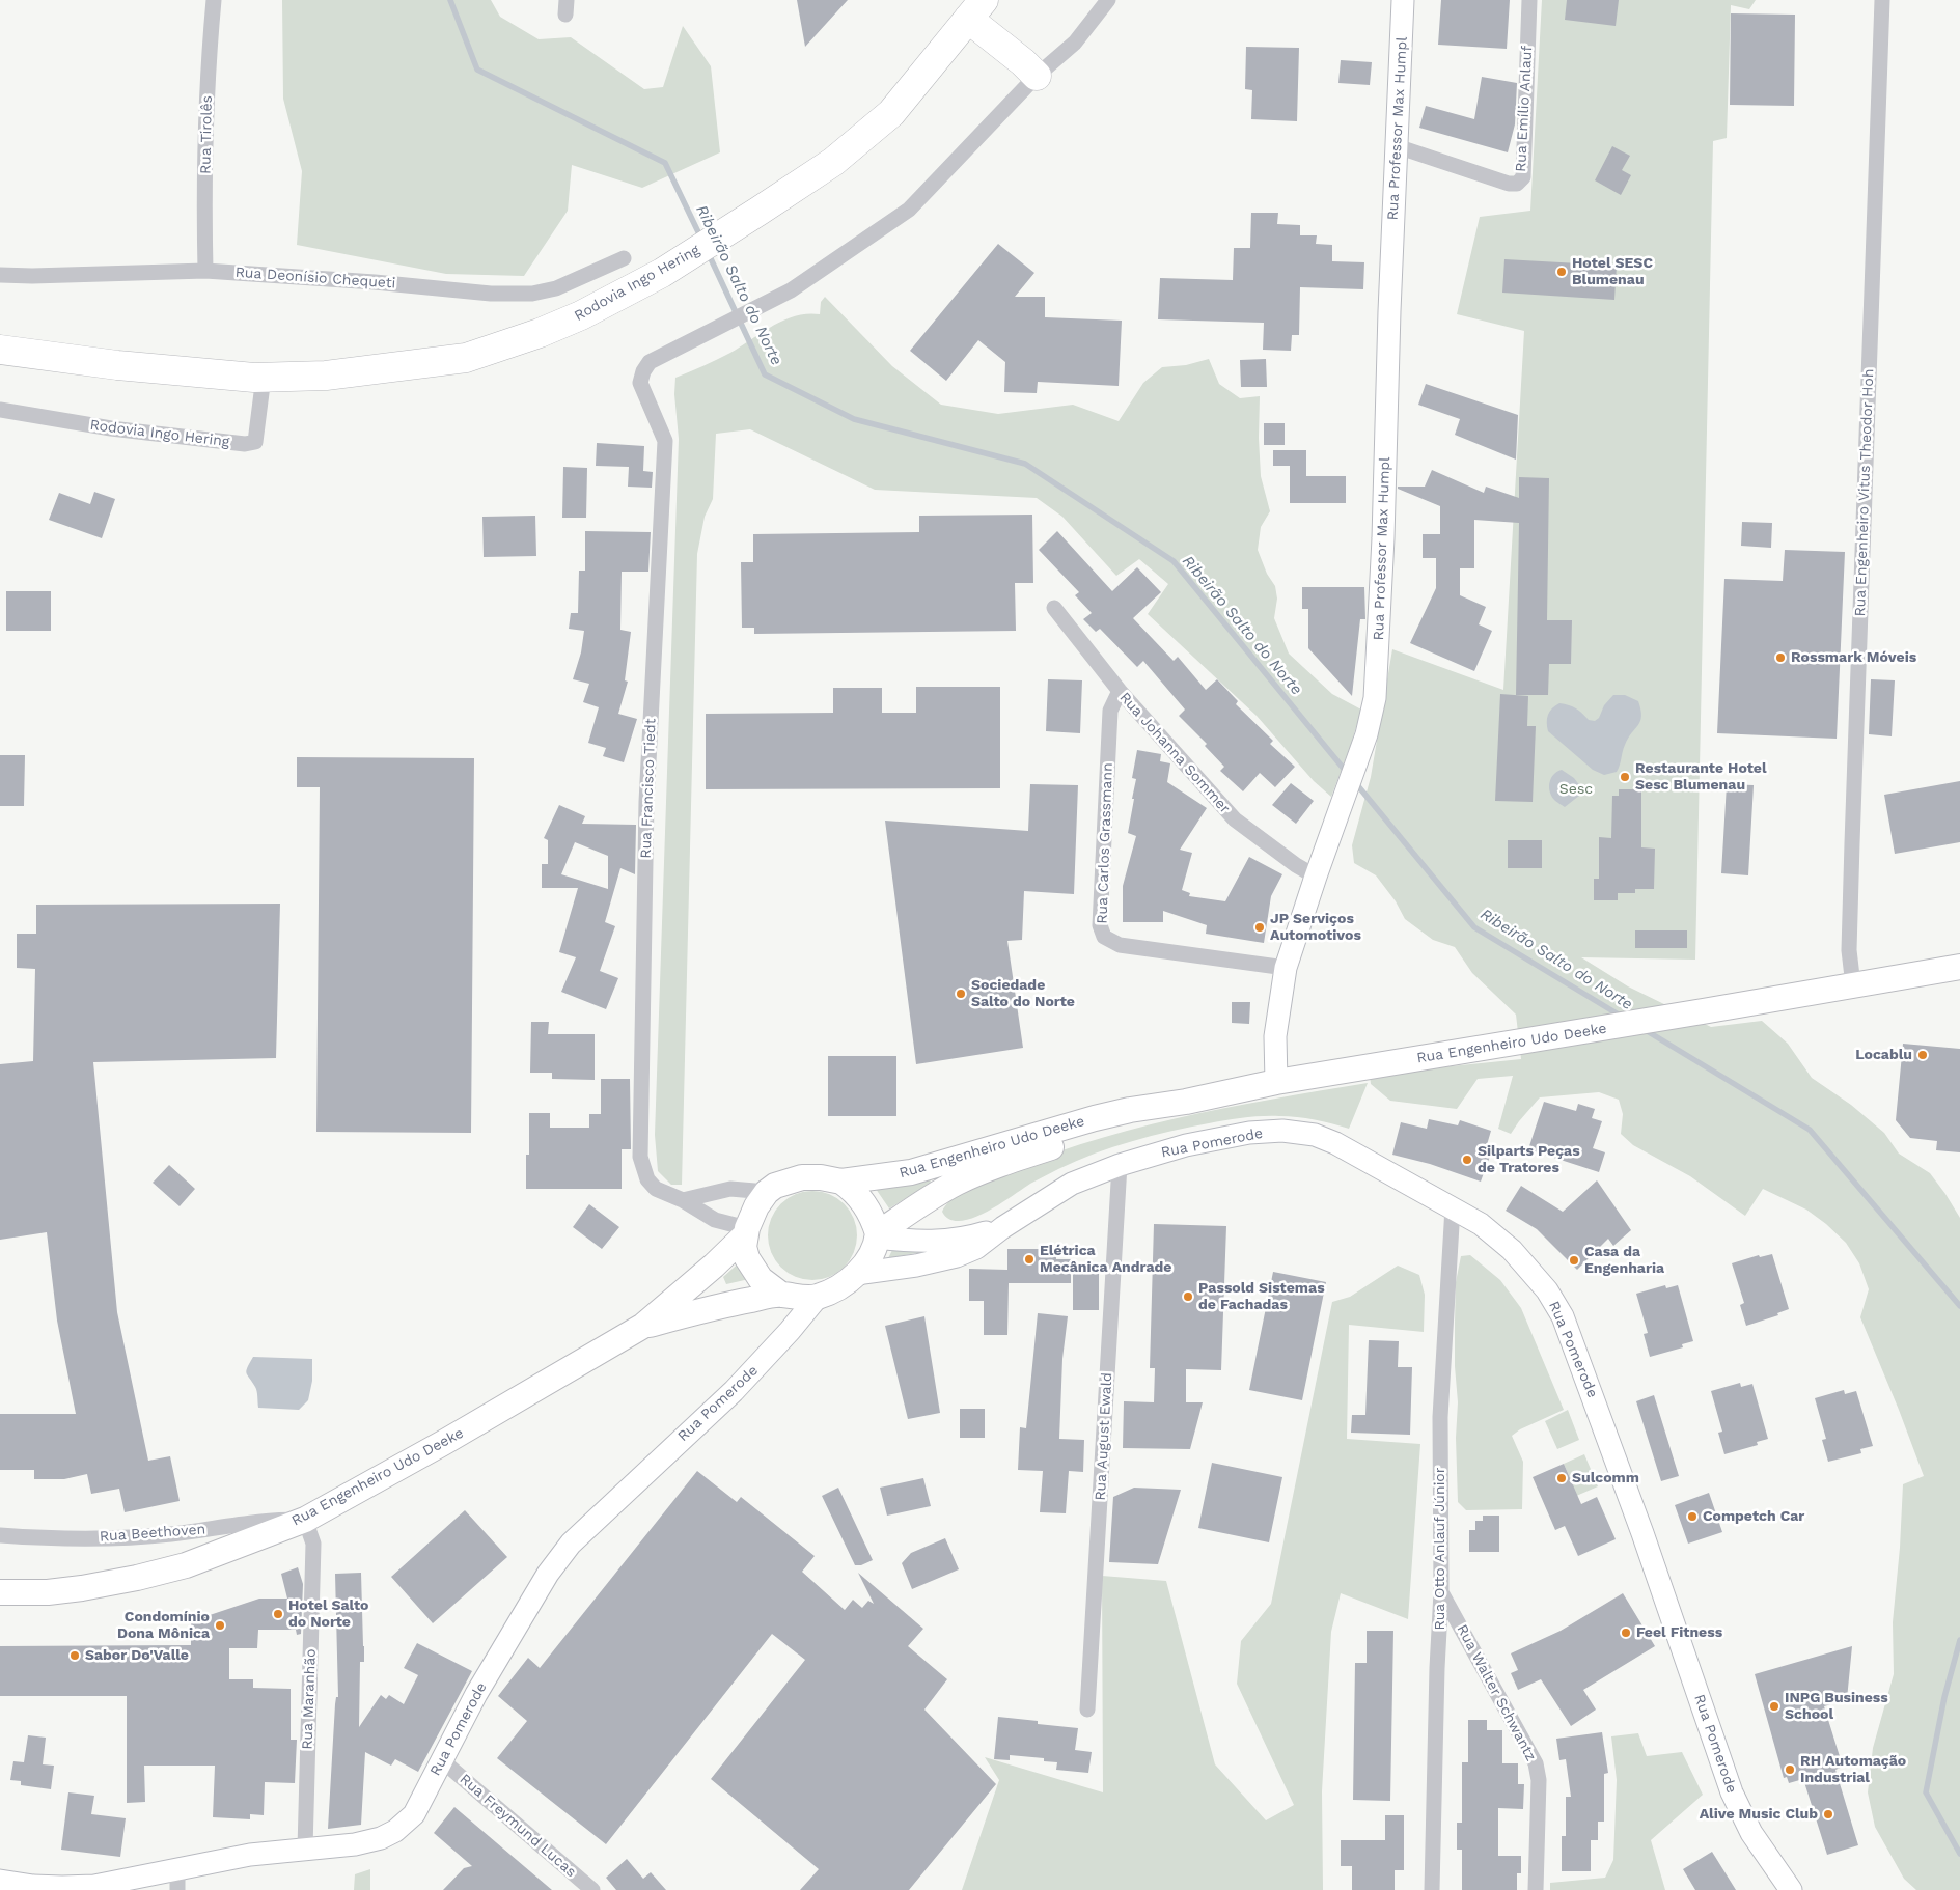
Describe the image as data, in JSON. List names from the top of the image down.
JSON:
{
  "streets": {
    "highway": ["Rodovia Ingo Hering"],
    "main road": ["Rua Engenheiro Udo Deeke"],
    "street": [
      "Rua Emílio Anlauf",
      "Rua Professor Max Humpl",
      "Rua Tirolês",
      "Rua Deonísio Chequeti",
      "Rua Engenheiro Vitus Theodor Hoh",
      "Rua Johanna Sommer",
      "Rua Francisco Tiedt",
      "Rua Carlos Grassmann",
      "Rua Pomerode",
      "Rua August Ewald",
      "Rua Beethoven",
      "Rua Otto Anlauf Júnior",
      "Rua Walter Schwantz",
      "Rua Maranhão",
      "Rua Freymund Lucas"
    ]
  },
  "crossings": [
    ["Rua Emílio Anlauf", "Rua Professor Max Humpl"],
    ["Rua Professor Max Humpl", "Rua Johanna Sommer"],
    ["Rua Professor Max Humpl", "Rua Carlos Grassmann"],
    ["Rua Professor Max Humpl", "Rua Engenheiro Udo Deeke"],
    ["Rua Tirolês", "Rua Deonísio Chequeti"],
    ["Rua Engenheiro Vitus Theodor Hoh", "Rua Engenheiro Udo Deeke"],
    ["Rua Johanna Sommer", "Rua Carlos Grassmann"],
    ["Rua Francisco Tiedt", "Rua Engenheiro Udo Deeke"],
    ["Rua Francisco Tiedt", "Rua Pomerode"],
    ["Rua Engenheiro Udo Deeke", "Rua Pomerode"],
    ["Rua Engenheiro Udo Deeke", "Rua Beethoven"],
    ["Rua Engenheiro Udo Deeke", "Rua Maranhão"],
    ["Rua Pomerode", "Rua August Ewald"],
    ["Rua Pomerode", "Rua Otto Anlauf Júnior"],
    ["Rua Pomerode", "Rua Maranhão"],
    ["Rua Pomerode", "Rua Freymund Lucas"],
    ["Rua Beethoven", "Rua Maranhão"],
    ["Rua Otto Anlauf Júnior", "Rua Walter Schwantz"]
  ],
  "water": ["Ribeirão Salto do Norte"],
  "parks": ["Sesc"],
  "places": [
    "Hotel SESC Blumenau",
    "Rossmark Móveis",
    "Restaurante Hotel Sesc Blumenau",
    "JP Serviços Automotivos",
    "Sociedade Salto do Norte",
    "Locablu",
    "Silparts Peças de Tratores",
    "Elétrica Mecânica Andrade",
    "Casa da Engenharia",
    "Passold Sistemas de Fachadas",
    "Sulcomm",
    "Competch Car",
    "Hotel Salto do Norte",
    "Condomínio Dona Mônica",
    "Feel Fitness",
    "Sabor Do'Valle",
    "INPG Business School",
    "RH Automação Industrial",
    "Alive Music Club"
  ]
}
